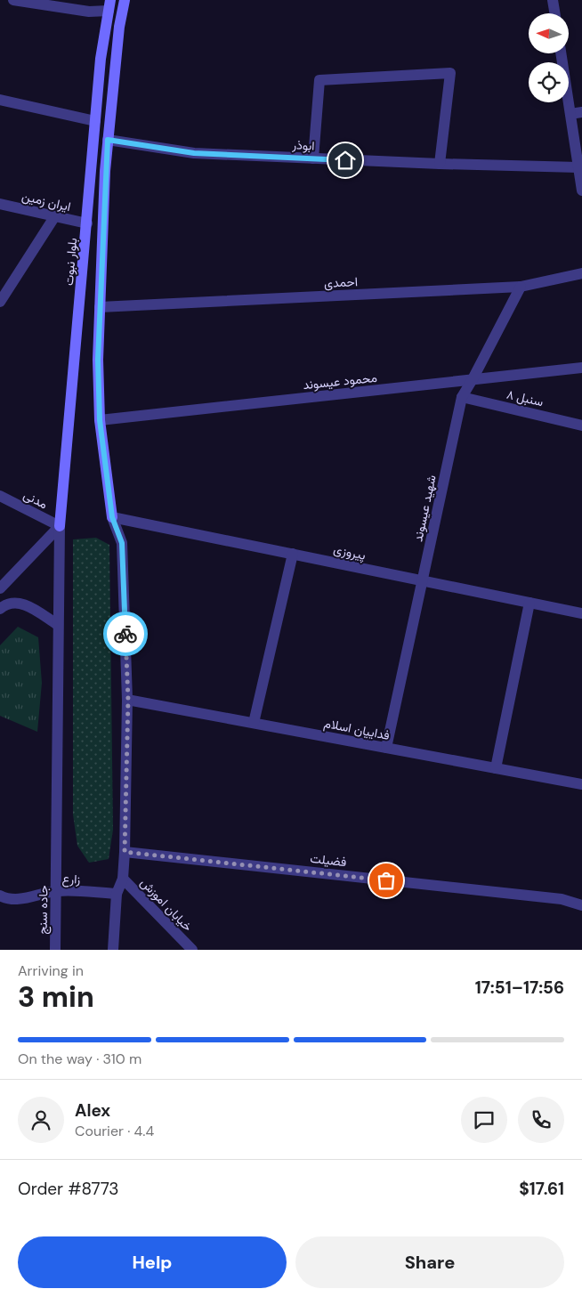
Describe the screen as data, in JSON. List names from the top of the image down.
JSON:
{
  "streets": {
    "main road": ["بلوار نبوت"],
    "street": [
      "ابوذر",
      "ایران زمین",
      "احمدی",
      "محمود عیسوند",
      "سنبل ۸",
      "مدنی",
      "شهید عیسوند",
      "پیروزی",
      "فداییان اسلام",
      "فضیلت",
      "زارع",
      "خیابان اموزش",
      "جاده سنج"
    ]
  },
  "crossings": [
    ["ایران زمین", "بلوار نبوت"],
    ["بلوار نبوت", "مدنی"],
    ["بلوار نبوت", "جاده سنج"],
    ["احمدی", "شهید عیسوند"],
    ["محمود عیسوند", "شهید عیسوند"],
    ["سنبل ۸", "شهید عیسوند"],
    ["مدنی", "جاده سنج"],
    ["شهید عیسوند", "پیروزی"],
    ["شهید عیسوند", "فداییان اسلام"],
    ["زارع", "جاده سنج"]
  ],
  "north": "left",
  "page": {
    "heading": ["3 min", "Arriving in", "17:51–17:56"],
    "panel": [
      "Alex",
      "Courier · 4.4",
      "Order #8773",
      "$17.61"
    ],
    "bar": "On the way · 310 m",
    "buttons": ["Help", "Share"]
  }
}
